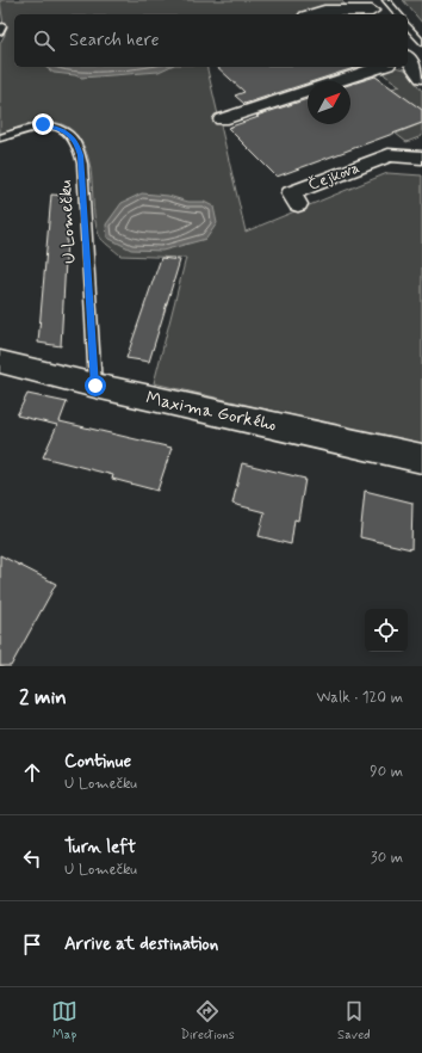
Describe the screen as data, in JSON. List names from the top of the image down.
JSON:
{
  "streets": {
    "street": ["Čejkova", "Maxima Gorkého"],
    "lane": ["U Lomečku"]
  },
  "crossings": [
    ["U Lomečku", "Maxima Gorkého"]
  ],
  "north": "top right",
  "page": {
    "search": "Search here",
    "heading": ["2 min", "Walk · 120 m"],
    "list": [
      ["Continue", "U Lomečku", "90 m"],
      ["Turn left", "U Lomečku", "30 m"],
      "Arrive at destination"
    ],
    "nav": ["Map", "Directions", "Saved"]
  }
}
